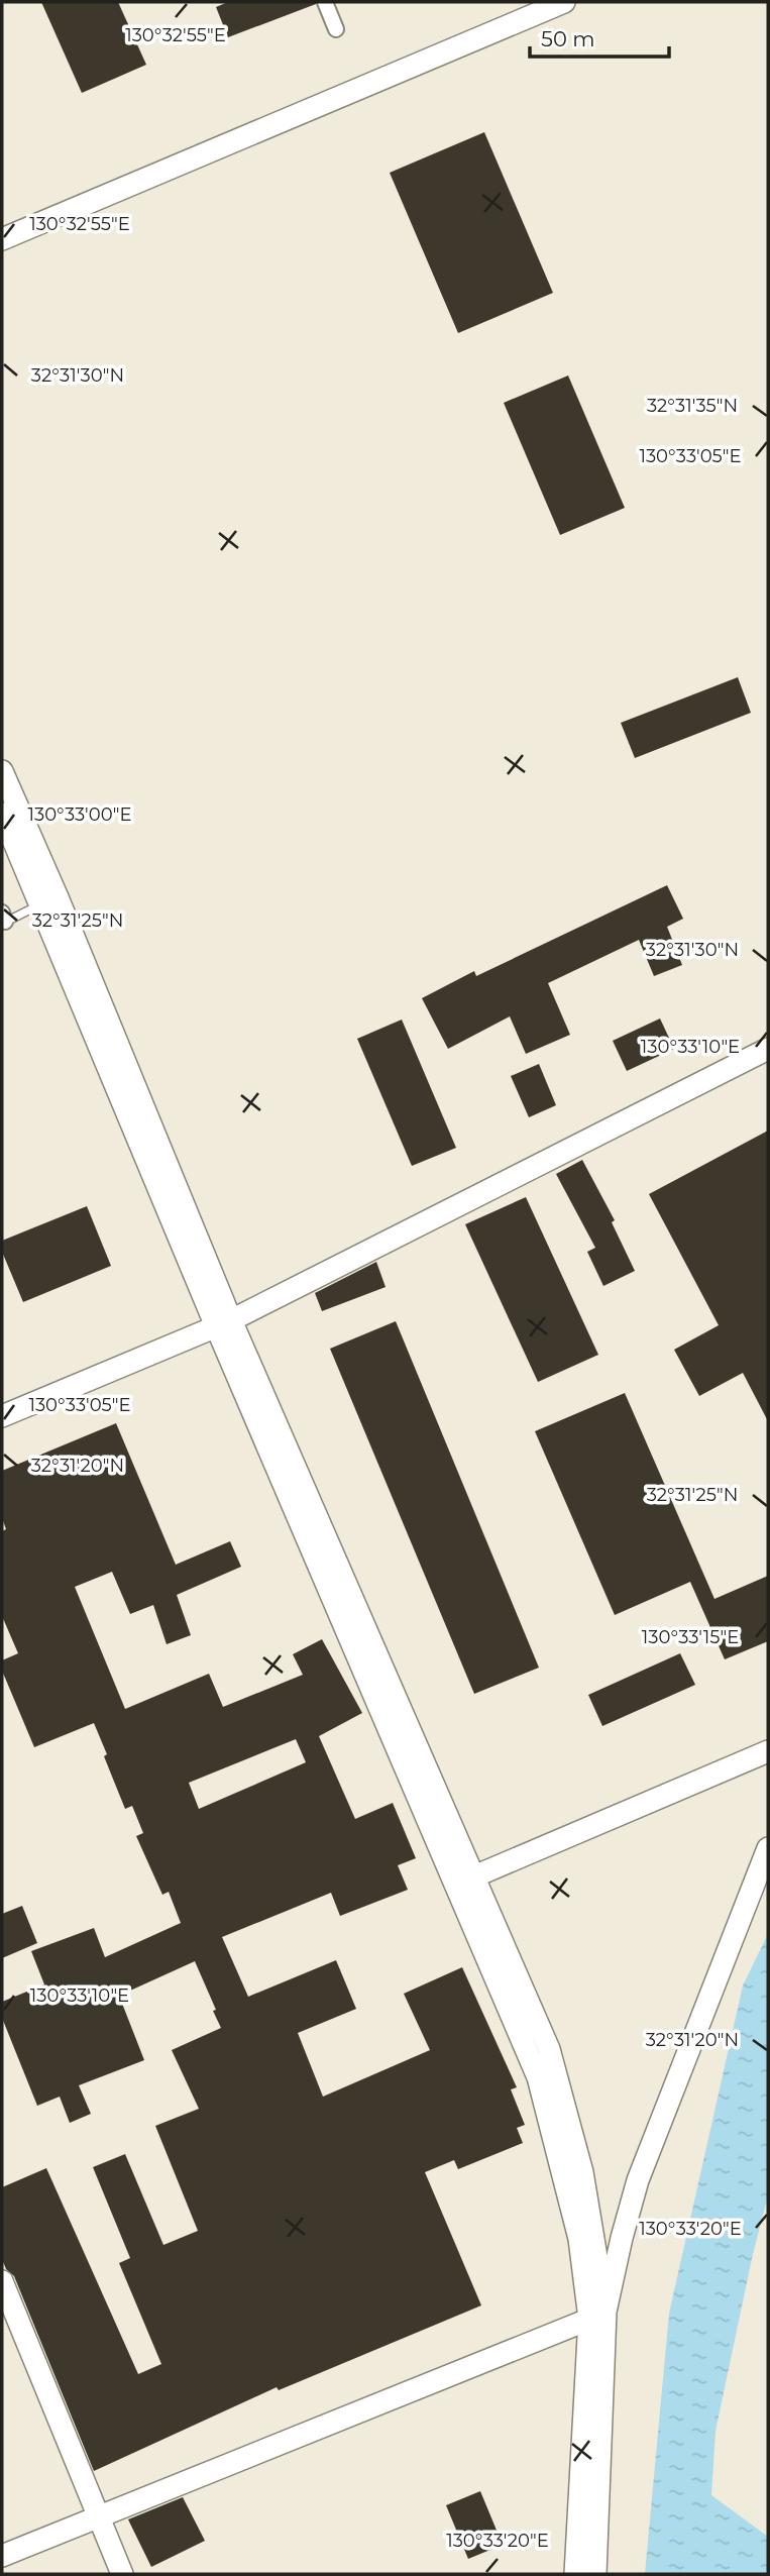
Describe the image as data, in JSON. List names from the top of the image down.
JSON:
{
  "scale_bar": "50 m",
  "coordinates": [
    "130°32'55\"E",
    "32°31'30\"N",
    "32°31'35\"N",
    "130°33'05\"E",
    "130°33'00\"E",
    "32°31'25\"N",
    "130°33'10\"E",
    "32°31'20\"N",
    "130°33'15\"E",
    "130°33'20\"E"
  ]
}
